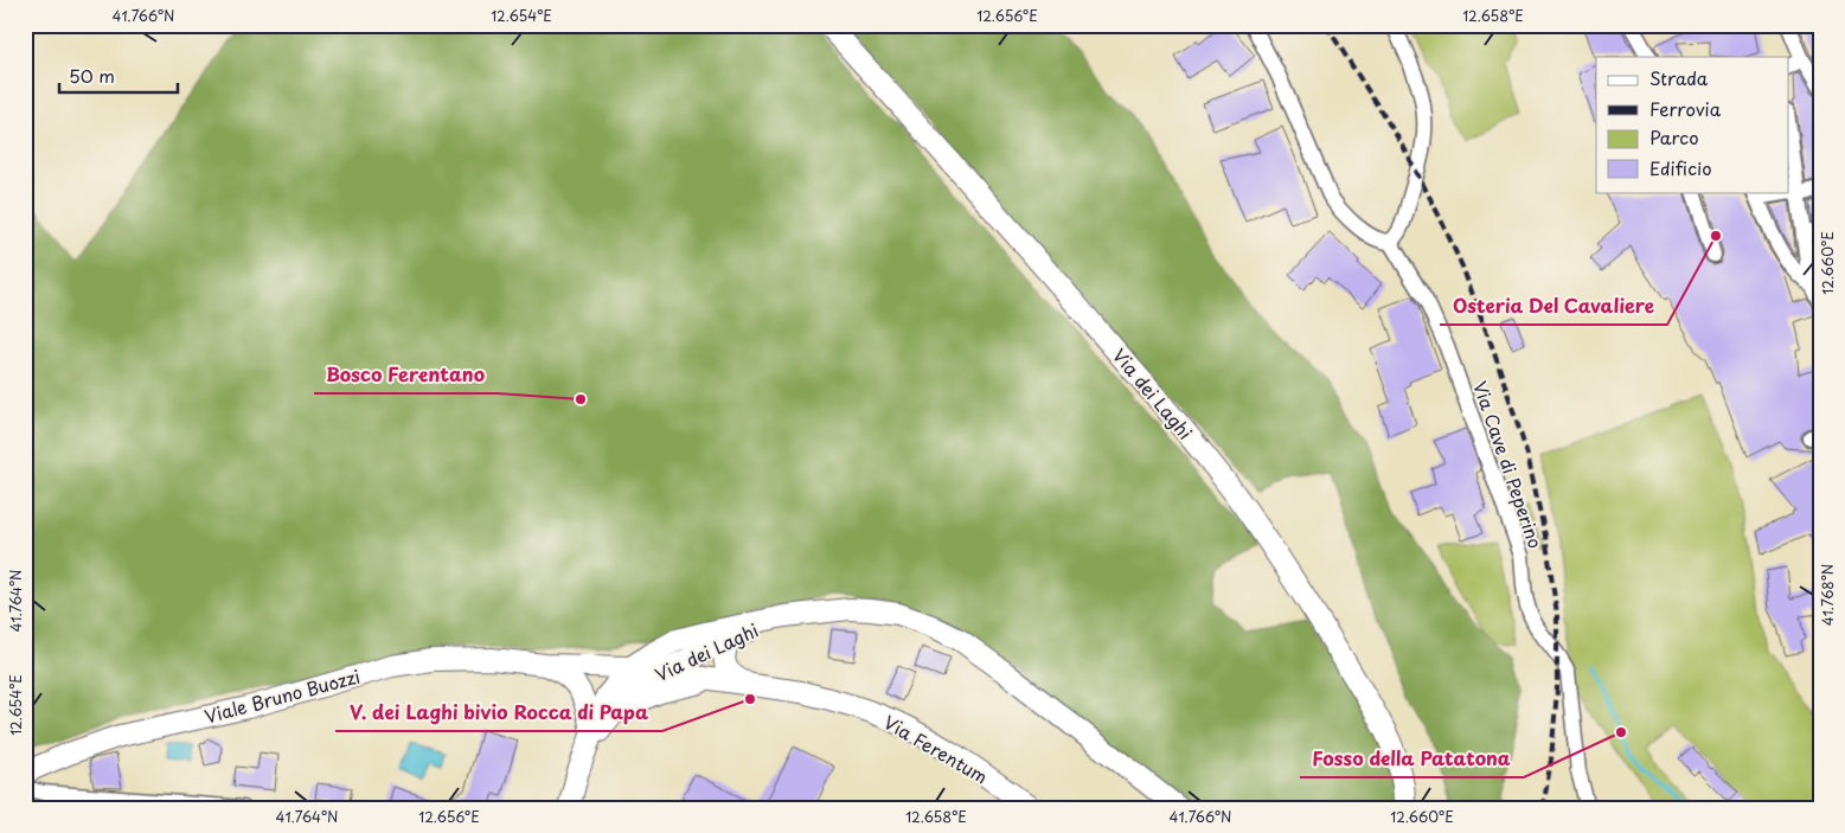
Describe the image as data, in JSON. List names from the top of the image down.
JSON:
{
  "streets": {
    "main road": ["Via dei Laghi", "Viale Bruno Buozzi", "Via Ferentum"],
    "street": ["Via Cave di Peperino"]
  },
  "crossings": [
    ["Via dei Laghi", "Via Ferentum"],
    ["Viale Bruno Buozzi", "Via Ferentum"]
  ],
  "places": [
    "Osteria Del Cavaliere",
    "Bosco Ferentano",
    "V. dei Laghi bivio Rocca di Papa",
    "Fosso della Patatona"
  ],
  "legend": [
    "Strada",
    "Ferrovia",
    "Parco",
    "Edificio"
  ],
  "scale_bar": "50 m",
  "coordinates": [
    "41.766°N",
    "12.654°E",
    "12.656°E",
    "12.658°E",
    "12.660°E",
    "41.768°N",
    "41.764°N"
  ]
}
